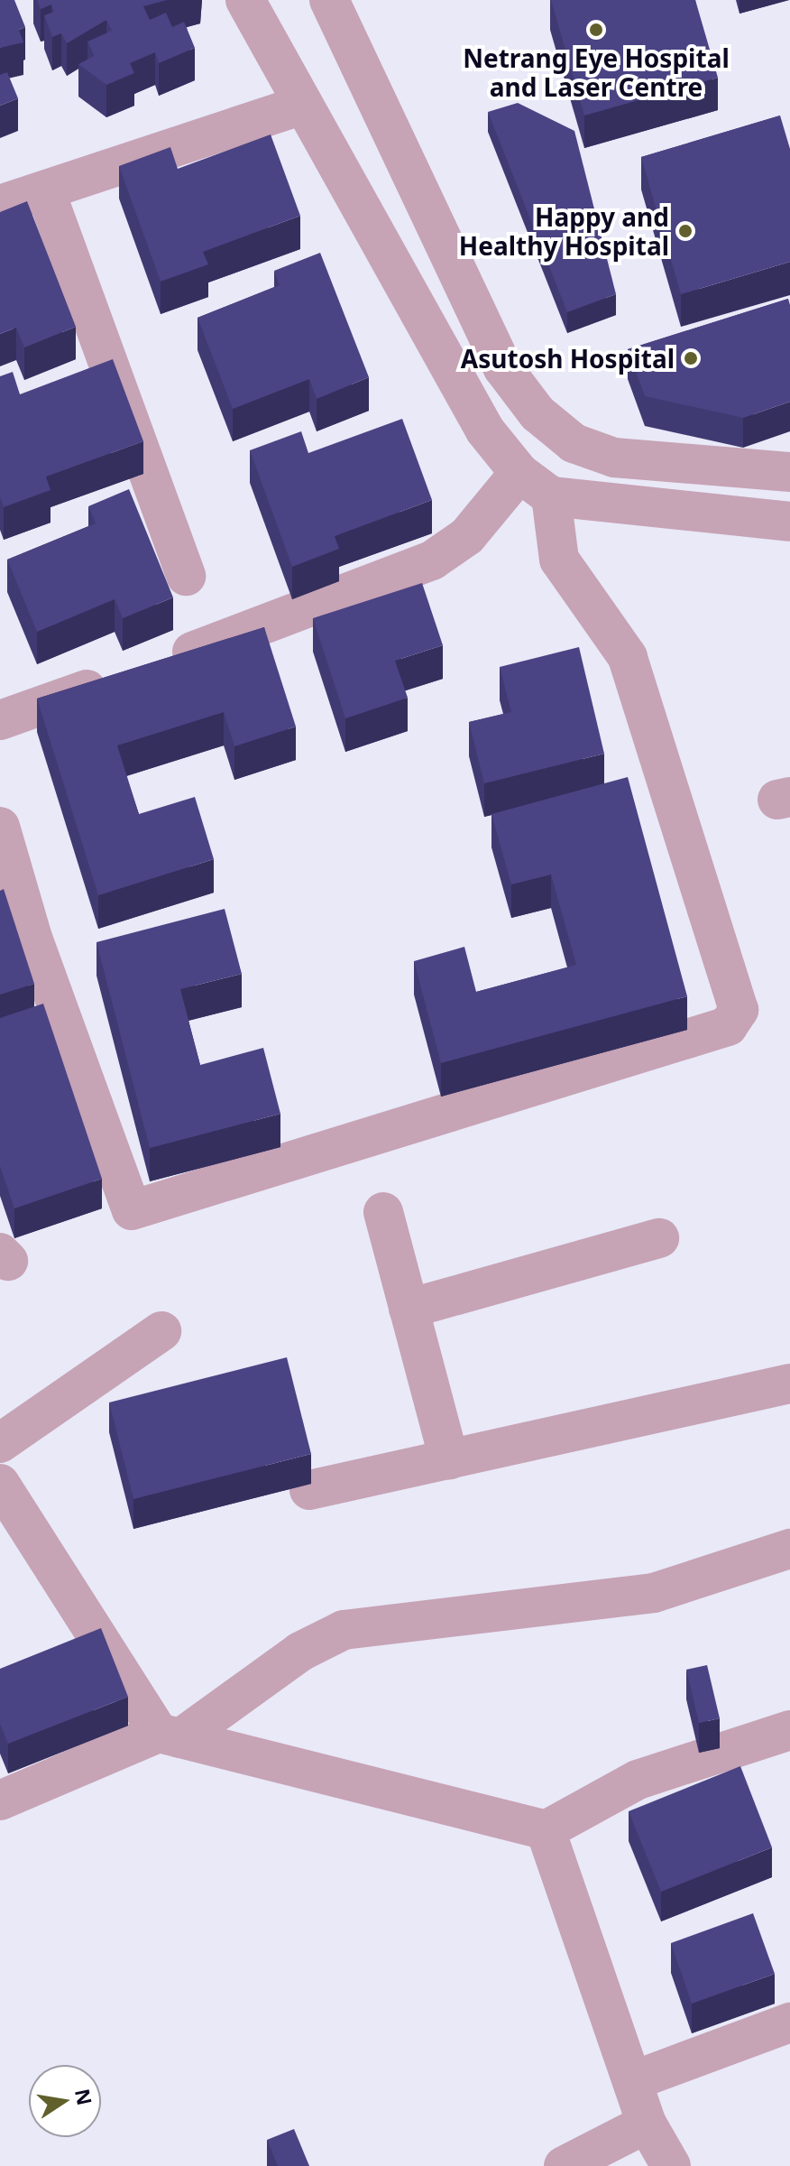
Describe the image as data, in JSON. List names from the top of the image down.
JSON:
{
  "places": ["Netrang Eye Hospital and Laser Centre", "Happy and Healthy Hospital", "Asutosh Hospital"],
  "north": "right"
}
